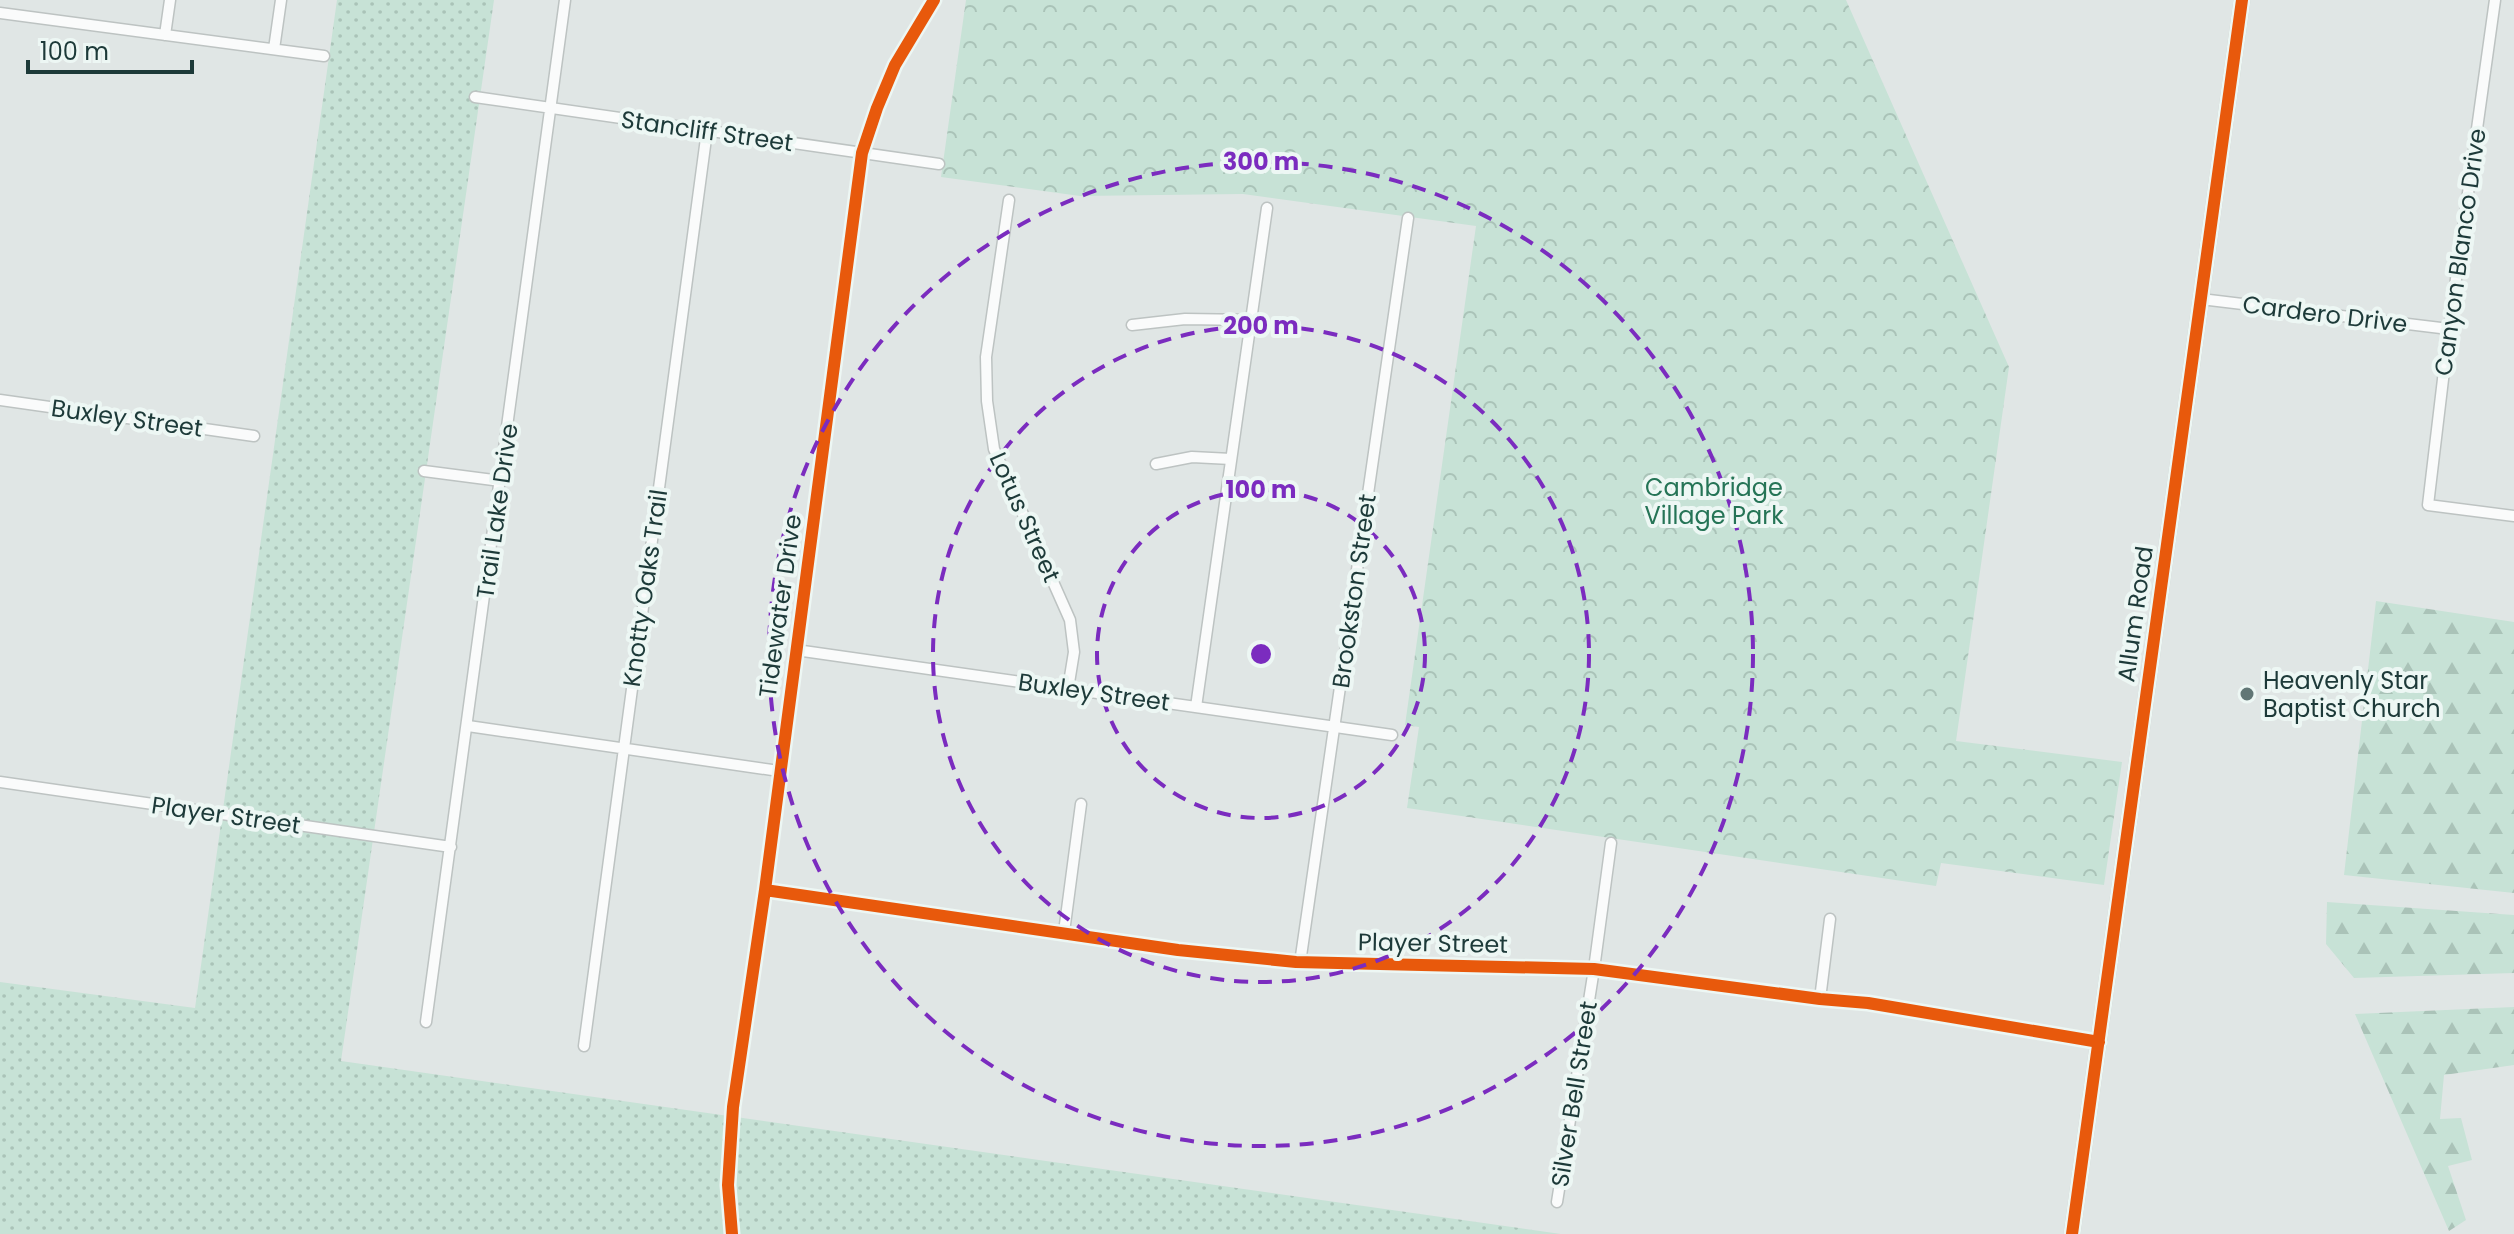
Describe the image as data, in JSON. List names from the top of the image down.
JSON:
{
  "streets": {
    "street": [
      "Stancliff Street",
      "Canyon Blanco Drive",
      "Cardero Drive",
      "Buxley Street",
      "Trail Lake Drive",
      "Lotus Street",
      "Knotty Oaks Trail",
      "Brookston Street",
      "Tidewater Drive",
      "Allum Road",
      "Player Street",
      "Silver Bell Street"
    ]
  },
  "crossings": [
    ["Stancliff Street", "Trail Lake Drive"],
    ["Stancliff Street", "Knotty Oaks Trail"],
    ["Stancliff Street", "Tidewater Drive"],
    ["Canyon Blanco Drive", "Cardero Drive"],
    ["Cardero Drive", "Allum Road"],
    ["Buxley Street", "Lotus Street"],
    ["Buxley Street", "Brookston Street"],
    ["Buxley Street", "Tidewater Drive"],
    ["Trail Lake Drive", "Player Street"],
    ["Brookston Street", "Player Street"],
    ["Tidewater Drive", "Player Street"],
    ["Allum Road", "Player Street"],
    ["Player Street", "Silver Bell Street"]
  ],
  "parks": ["Cambridge Village Park"],
  "places": ["Heavenly Star Baptist Church"],
  "scale_bar": "100 m",
  "rings": ["300 m", "200 m", "100 m"]
}
